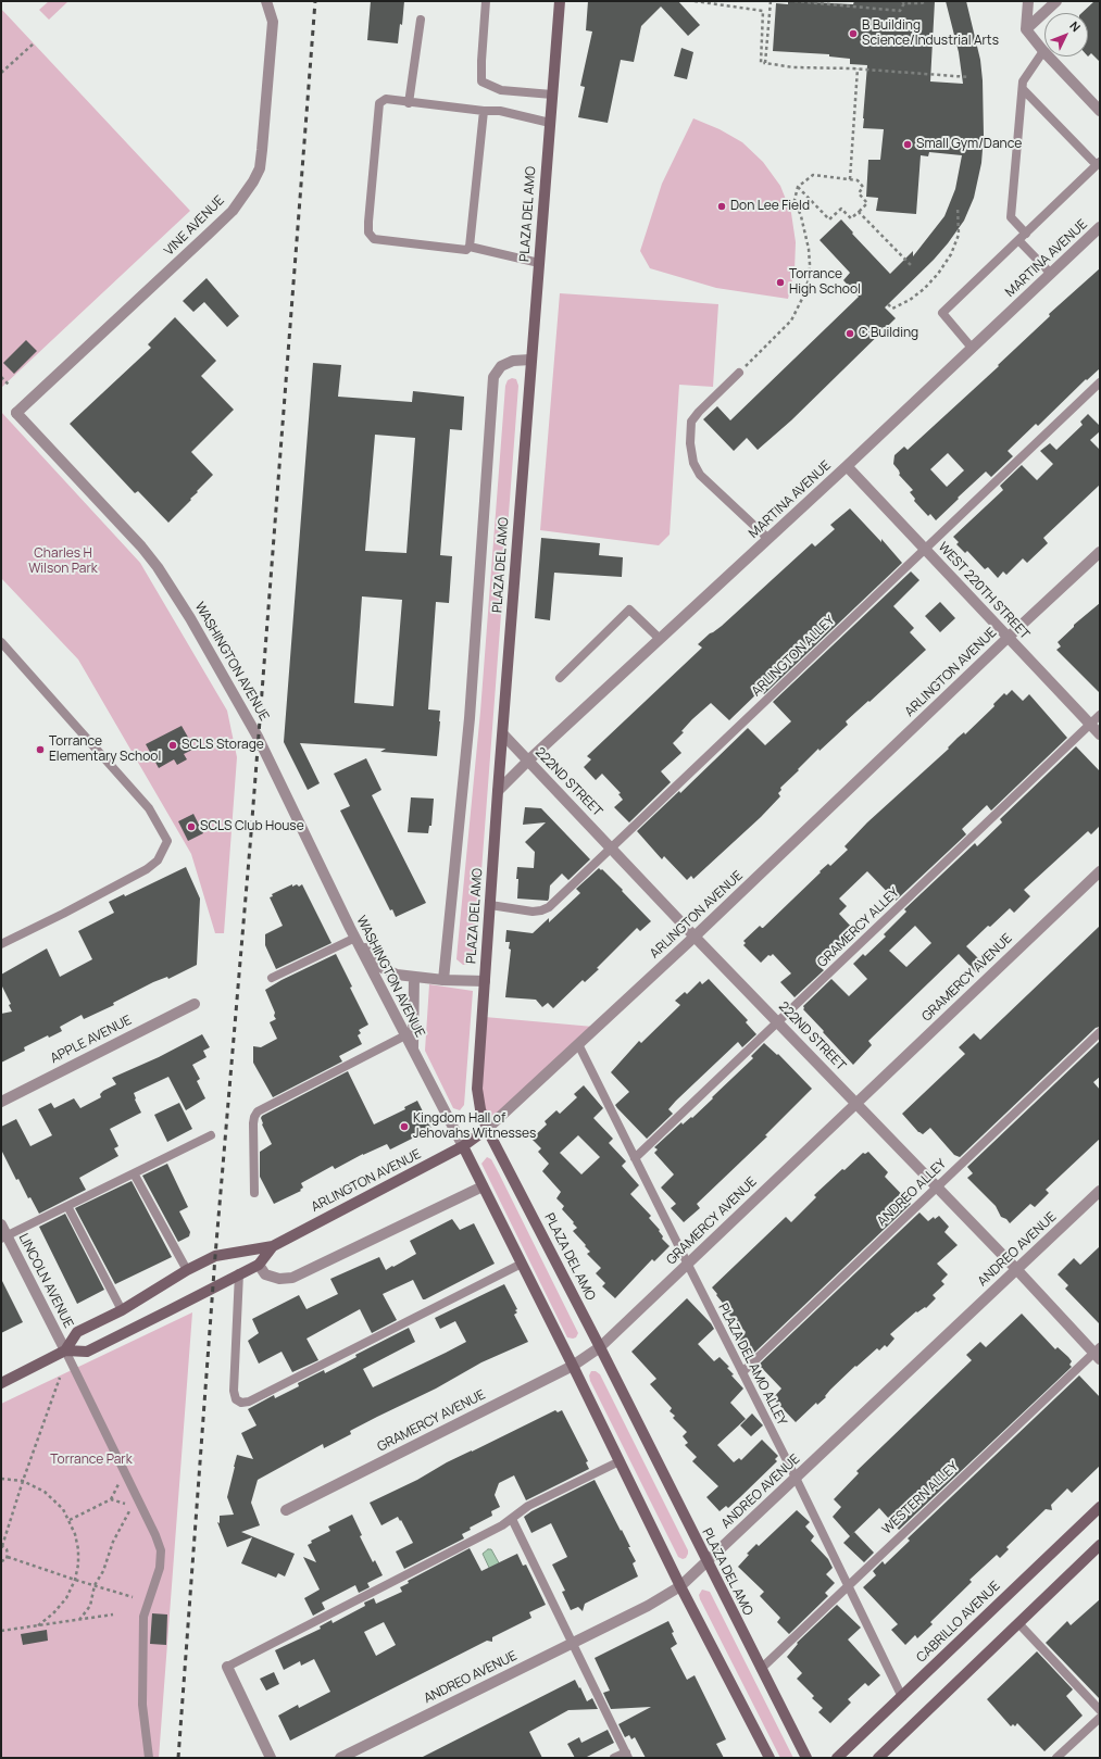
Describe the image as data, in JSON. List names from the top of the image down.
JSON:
{
  "streets": {
    "main road": ["PLAZA DEL AMO", "ARLINGTON AVENUE", "CABRILLO AVENUE"],
    "street": [
      "VINE AVENUE",
      "MARTINA AVENUE",
      "WEST 220TH STREET",
      "WASHINGTON AVENUE",
      "222ND STREET",
      "GRAMERCY AVENUE",
      "APPLE AVENUE",
      "ANDREO AVENUE",
      "LINCOLN AVENUE"
    ],
    "lane": [
      "ARLINGTON ALLEY",
      "GRAMERCY ALLEY",
      "ANDREO ALLEY",
      "PLAZA DEL AMO ALLEY",
      "WESTERN ALLEY"
    ]
  },
  "crossings": [
    ["PLAZA DEL AMO", "MARTINA AVENUE"],
    ["PLAZA DEL AMO", "ARLINGTON ALLEY"],
    ["PLAZA DEL AMO", "ARLINGTON AVENUE"],
    ["PLAZA DEL AMO", "222ND STREET"],
    ["PLAZA DEL AMO", "GRAMERCY AVENUE"],
    ["PLAZA DEL AMO", "ANDREO AVENUE"],
    ["PLAZA DEL AMO", "WESTERN ALLEY"],
    ["VINE AVENUE", "WASHINGTON AVENUE"],
    ["MARTINA AVENUE", "WEST 220TH STREET"],
    ["MARTINA AVENUE", "222ND STREET"],
    ["WEST 220TH STREET", "ARLINGTON ALLEY"],
    ["WEST 220TH STREET", "ARLINGTON AVENUE"],
    ["WEST 220TH STREET", "GRAMERCY ALLEY"],
    ["ARLINGTON ALLEY", "222ND STREET"],
    ["WASHINGTON AVENUE", "ARLINGTON AVENUE"],
    ["ARLINGTON AVENUE", "222ND STREET"],
    ["ARLINGTON AVENUE", "LINCOLN AVENUE"],
    ["ARLINGTON AVENUE", "PLAZA DEL AMO ALLEY"],
    ["222ND STREET", "GRAMERCY ALLEY"],
    ["222ND STREET", "GRAMERCY AVENUE"],
    ["222ND STREET", "ANDREO ALLEY"],
    ["222ND STREET", "ANDREO AVENUE"],
    ["222ND STREET", "WESTERN ALLEY"],
    ["GRAMERCY ALLEY", "PLAZA DEL AMO ALLEY"],
    ["GRAMERCY AVENUE", "PLAZA DEL AMO ALLEY"],
    ["ANDREO ALLEY", "PLAZA DEL AMO ALLEY"],
    ["ANDREO AVENUE", "PLAZA DEL AMO ALLEY"],
    ["PLAZA DEL AMO ALLEY", "WESTERN ALLEY"],
    ["PLAZA DEL AMO ALLEY", "CABRILLO AVENUE"]
  ],
  "parks": ["Charles H Wilson Park", "Torrance Park"],
  "places": [
    "B Building Science/Industrial Arts",
    "Small Gym/Dance",
    "Don Lee Field",
    "Torrance High School",
    "C Building",
    "SCLS Storage",
    "Torrance Elementary School",
    "SCLS Club House",
    "Kingdom Hall of Jehovahs Witnesses"
  ],
  "north": "top right"
}
